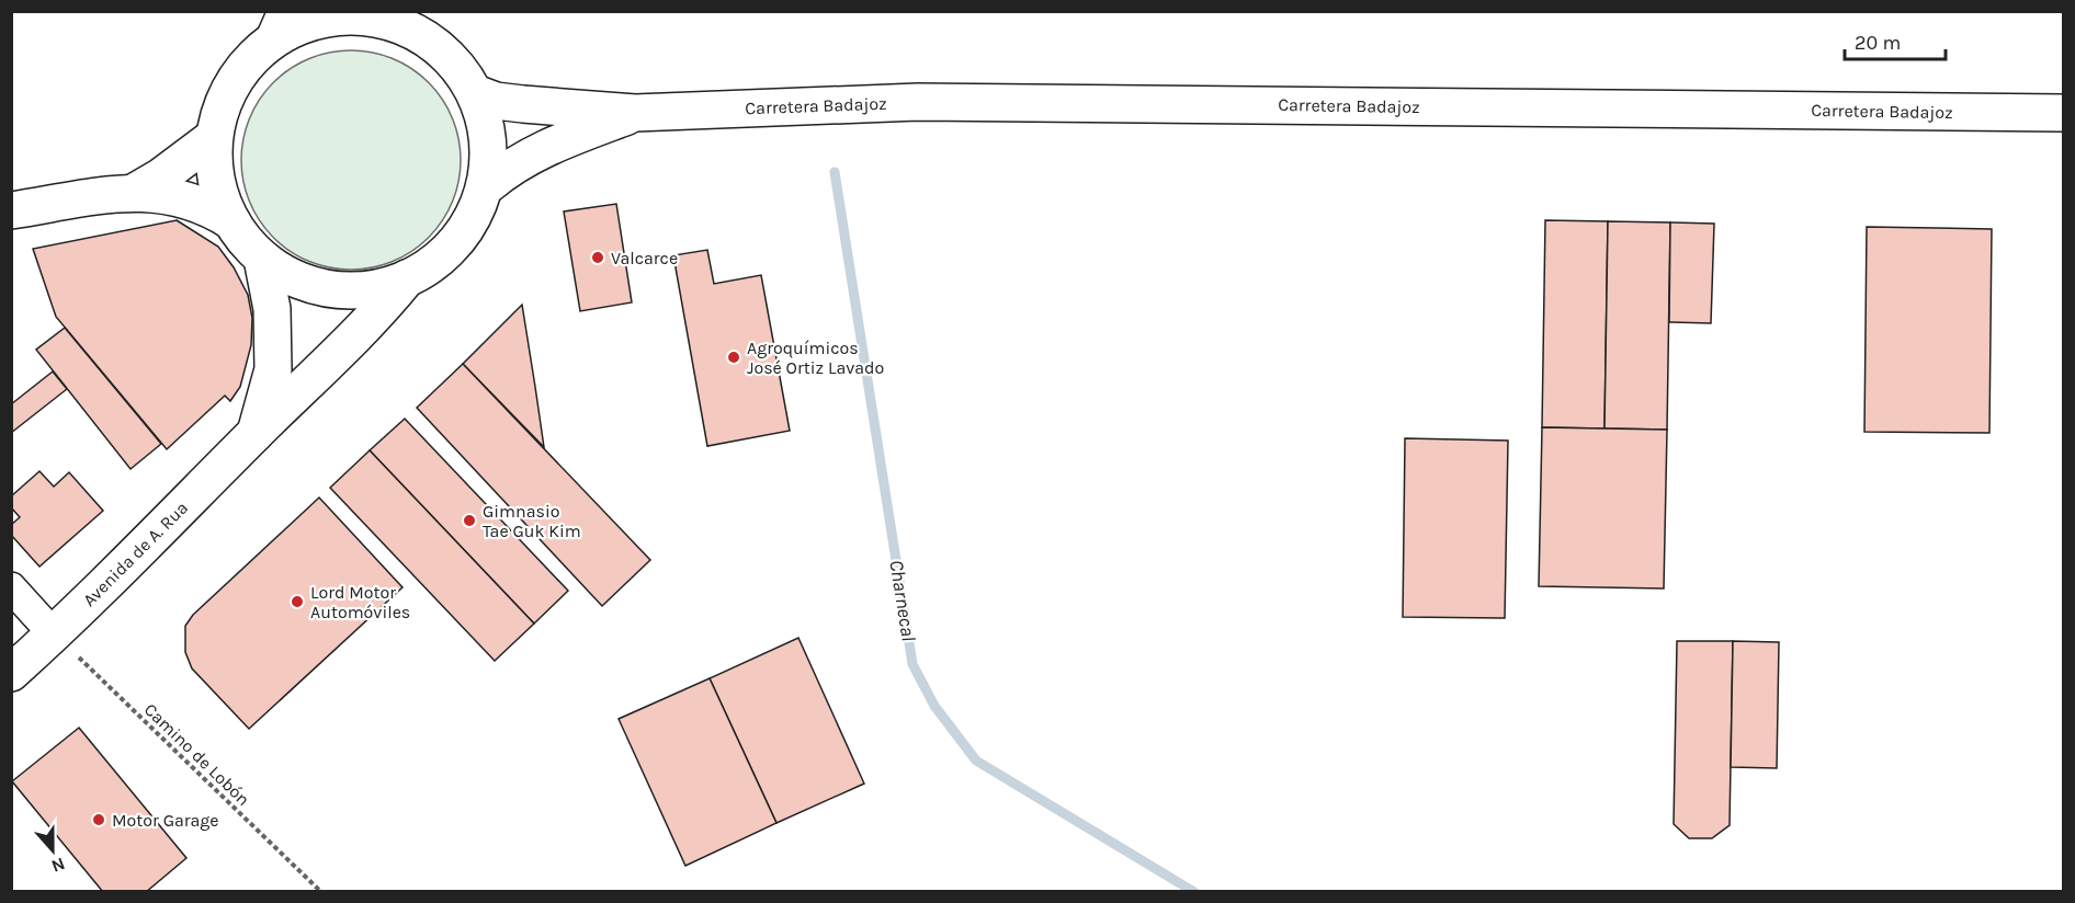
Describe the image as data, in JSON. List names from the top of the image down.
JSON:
{
  "streets": {
    "street": ["Carretera Badajoz", "Avenida de A. Rua"],
    "path": ["Camino de Lobón"]
  },
  "crossings": [
    ["Avenida de A. Rua", "Camino de Lobón"]
  ],
  "water": ["Charnecal"],
  "places": [
    "Valcarce",
    "Agroquímicos José Ortiz Lavado",
    "Gimnasio Tae Guk Kim",
    "Lord Motor Automóviles",
    "Motor Garage"
  ],
  "scale_bar": "20 m",
  "north": "bottom"
}
